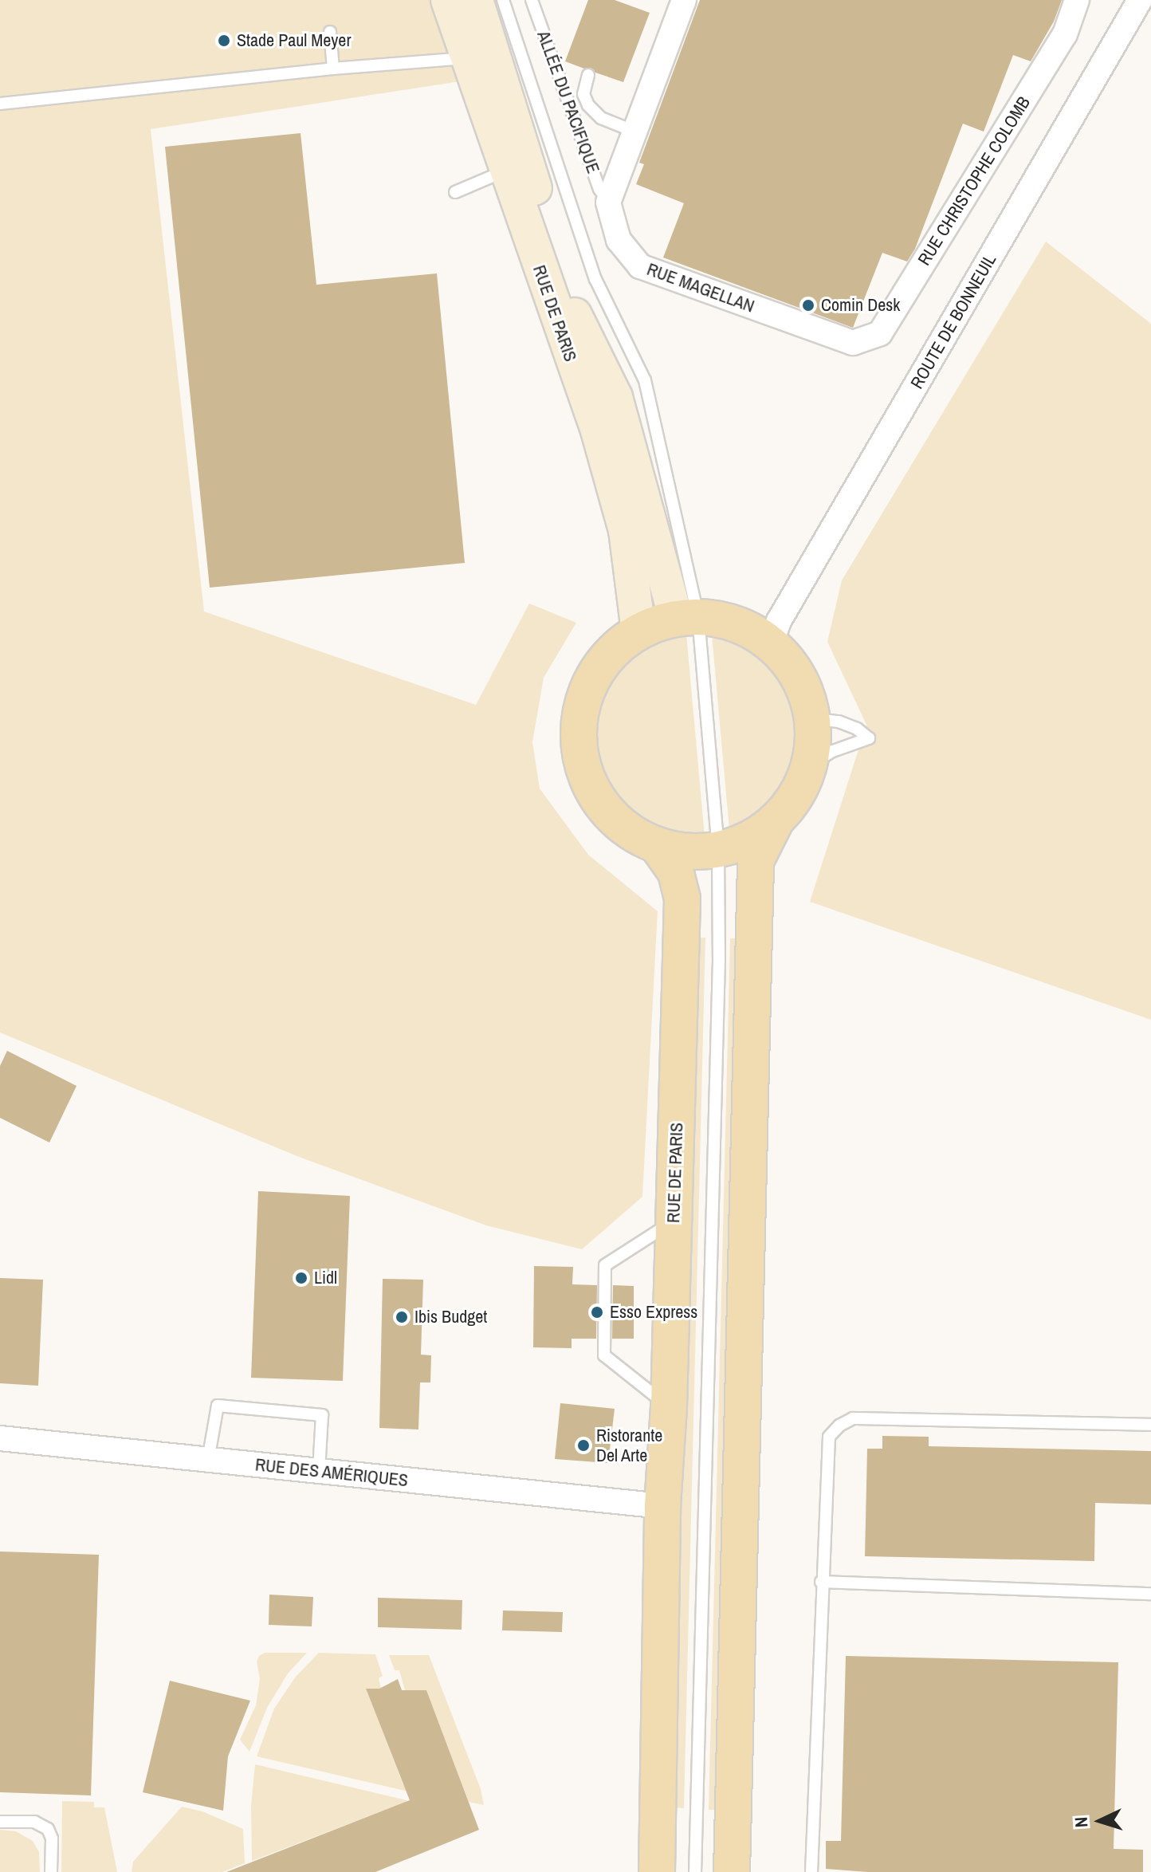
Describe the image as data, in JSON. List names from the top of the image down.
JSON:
{
  "streets": {
    "main road": ["RUE DE PARIS"],
    "street": [
      "RUE CHRISTOPHE COLOMB",
      "RUE MAGELLAN",
      "ROUTE DE BONNEUIL",
      "RUE DES AMÉRIQUES"
    ],
    "lane": ["ALLÉE DU PACIFIQUE"]
  },
  "crossings": [
    ["ALLÉE DU PACIFIQUE", "RUE MAGELLAN"],
    ["RUE CHRISTOPHE COLOMB", "RUE MAGELLAN"],
    ["RUE DE PARIS", "RUE DES AMÉRIQUES"]
  ],
  "places": [
    "Stade Paul Meyer",
    "Comin Desk",
    "Lidl",
    "Esso Express",
    "Ibis Budget",
    "Ristorante Del Arte"
  ],
  "north": "left"
}
